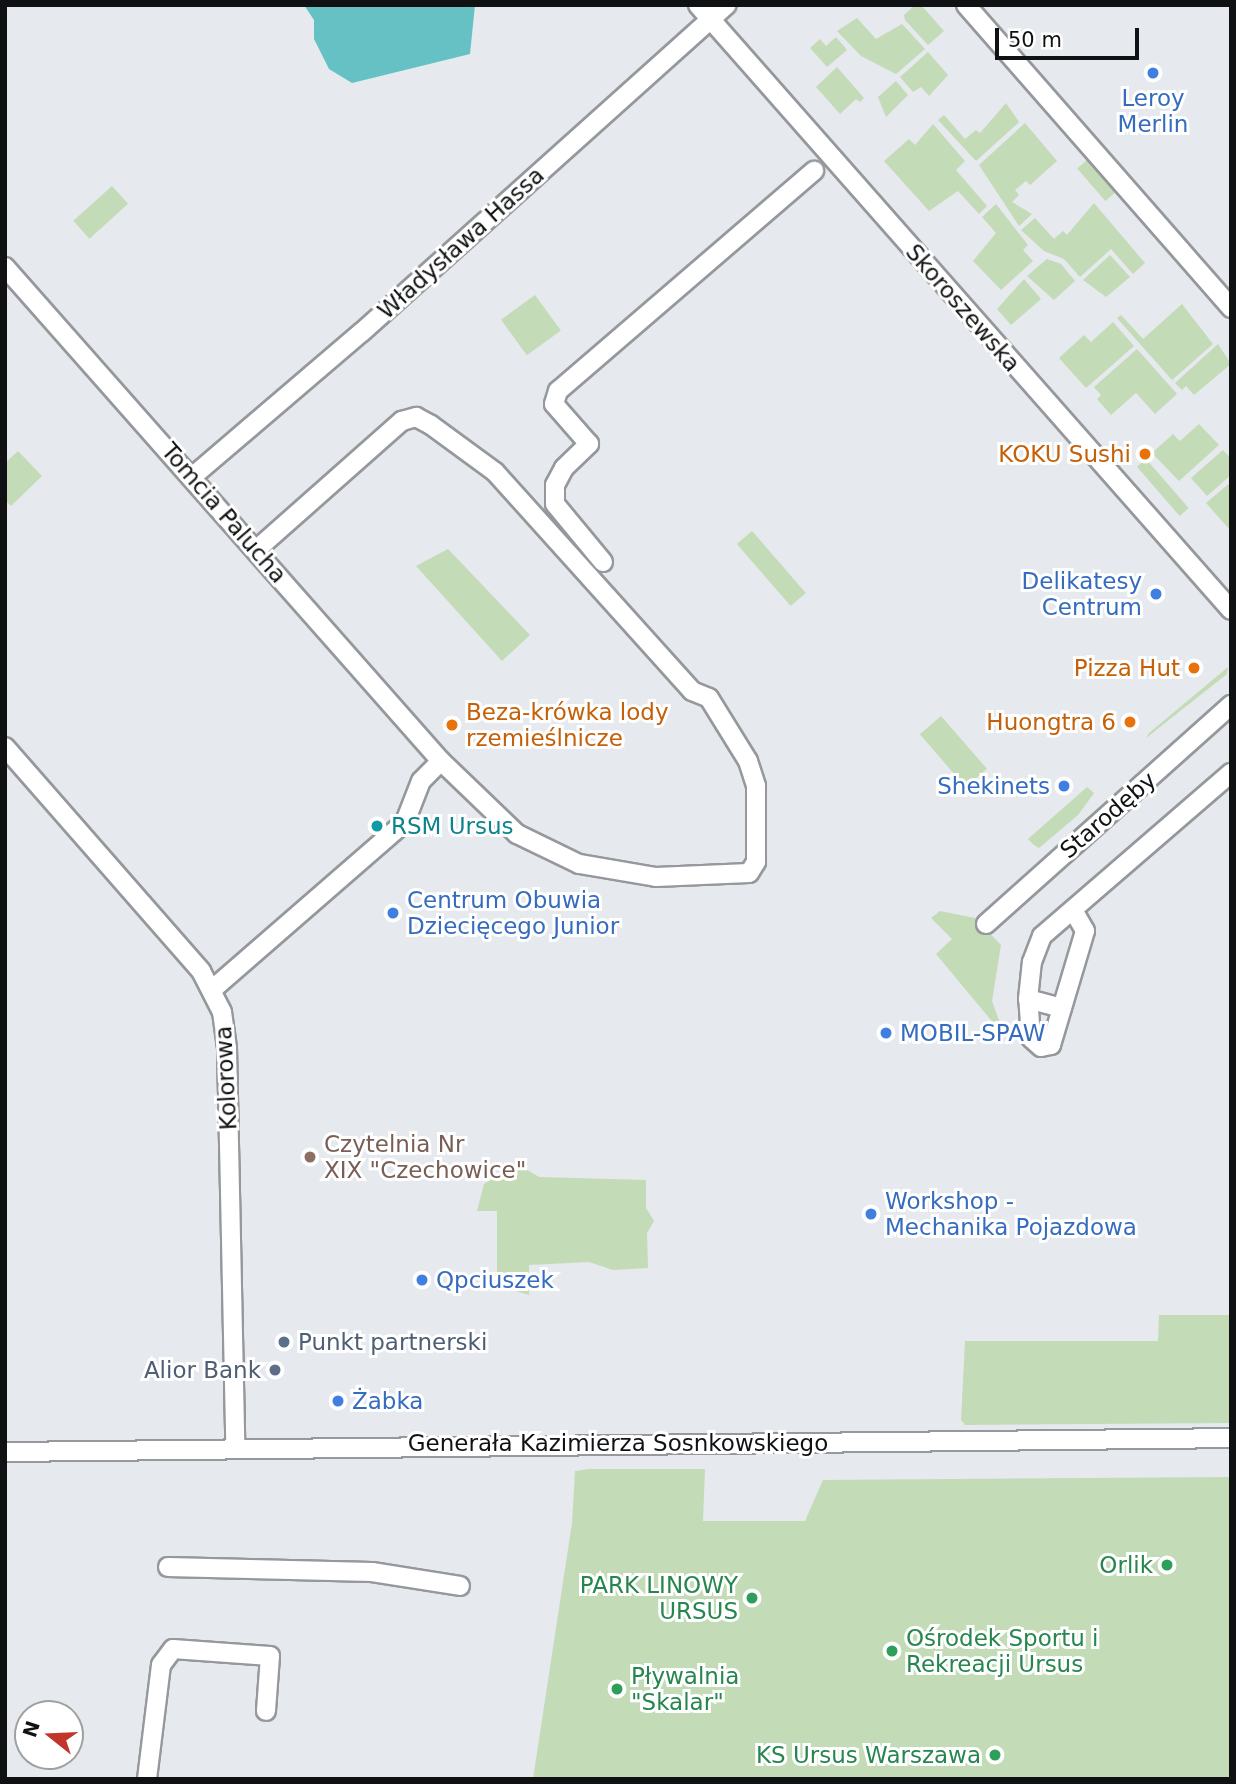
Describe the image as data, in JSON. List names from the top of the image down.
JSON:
{
  "streets": {
    "street": [
      "Władysława Hassa",
      "Skoroszewska",
      "Tomcia Palucha",
      "Starodęby",
      "Kolorowa",
      "Generała Kazimierza Sosnkowskiego"
    ]
  },
  "crossings": [
    ["Władysława Hassa", "Skoroszewska"],
    ["Władysława Hassa", "Tomcia Palucha"],
    ["Kolorowa", "Generała Kazimierza Sosnkowskiego"]
  ],
  "places": [
    "Leroy Merlin",
    "KOKU Sushi",
    "Delikatesy Centrum",
    "Pizza Hut",
    "Huongtra 6",
    "Beza-krówka lody rzemieślnicze",
    "Shekinets",
    "RSM Ursus",
    "Centrum Obuwia Dziecięcego Junior",
    "MOBIL-SPAW",
    "Czytelnia Nr XIX \"Czechowice\"",
    "Workshop - Mechanika Pojazdowa",
    "Qpciuszek",
    "Punkt partnerski",
    "Alior Bank",
    "Żabka",
    "Orlik",
    "PARK LINOWY URSUS",
    "Ośrodek Sportu i Rekreacji Ursus",
    "Pływalnia \"Skalar\"",
    "KS Ursus Warszawa"
  ],
  "scale_bar": "50 m",
  "north": "left"
}
